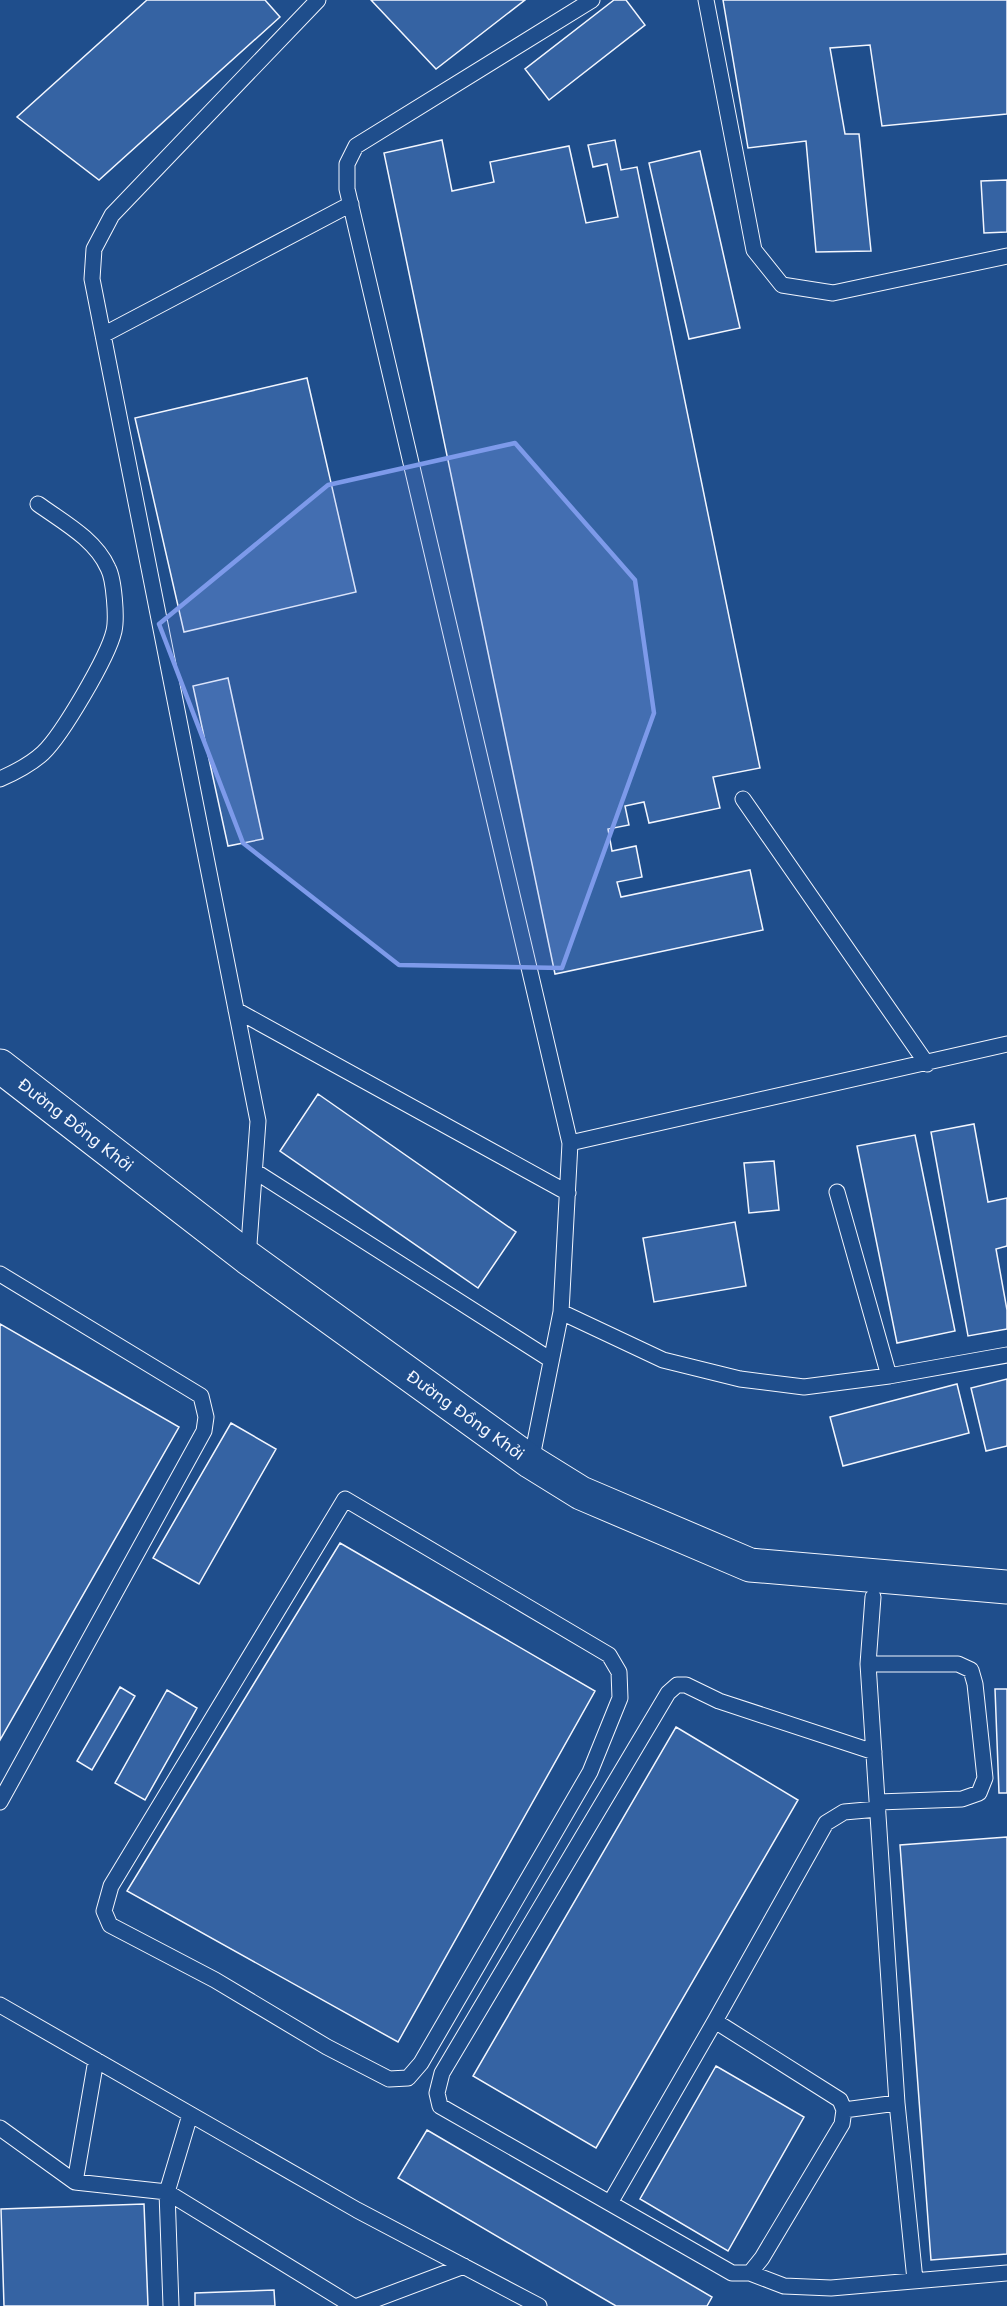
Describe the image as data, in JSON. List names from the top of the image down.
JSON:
{
  "streets": {
    "main road": ["Đường Đồng Khởi"]
  }
}
